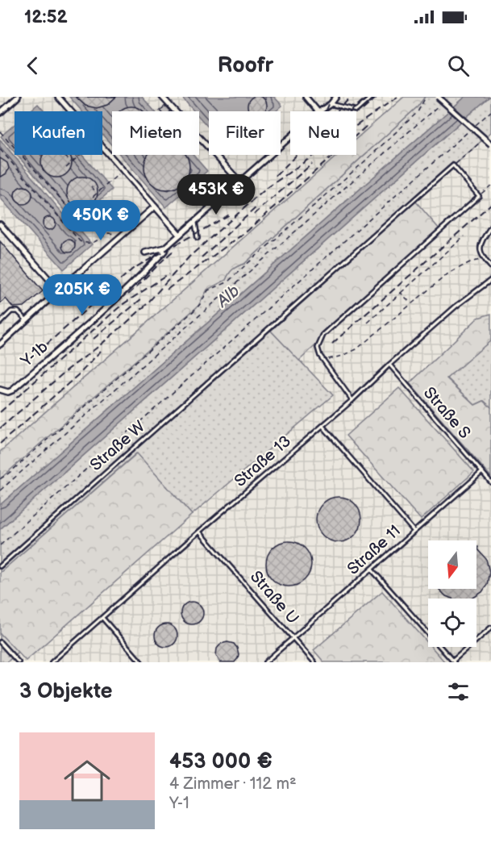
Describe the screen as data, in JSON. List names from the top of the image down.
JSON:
{
  "streets": {
    "street": ["Y-1b"],
    "lane": [
      "Straße S",
      "Straße W",
      "Straße 13",
      "Straße 11",
      "Straße U"
    ]
  },
  "crossings": [
    ["Straße S", "Straße 13"],
    ["Straße S", "Straße 11"],
    ["Straße 13", "Straße U"],
    ["Straße 11", "Straße U"]
  ],
  "water": ["Alb"],
  "north": "bottom",
  "page": {
    "status": "12:52",
    "header": "Roofr",
    "chip": [
      "Kaufen",
      "Mieten",
      "Filter",
      "Neu"
    ],
    "price": ["453K €", "450K €", "205K €"],
    "heading": "3 Objekte",
    "list": [
      {
        "name": "453 000 €",
        "note": "4 Zimmer · 112 m² · Y-1"
      }
    ]
  }
}
